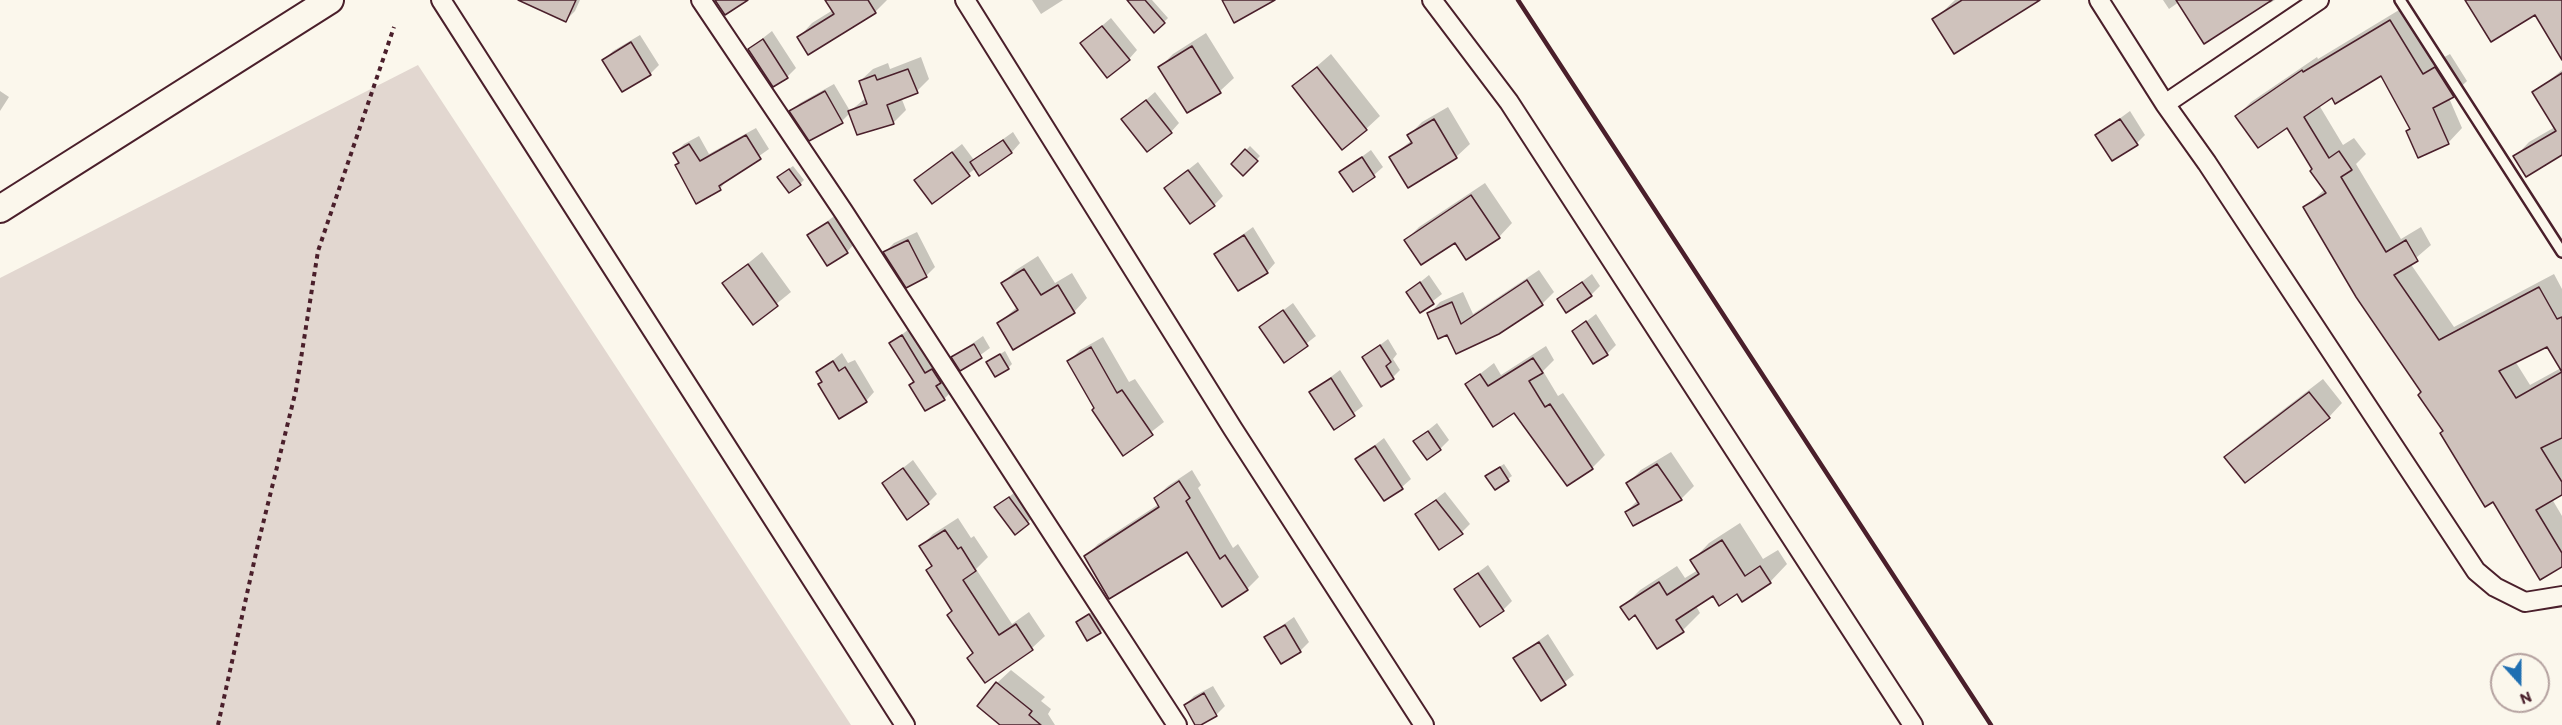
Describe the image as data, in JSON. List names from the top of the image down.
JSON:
{
  "north": "bottom"
}
